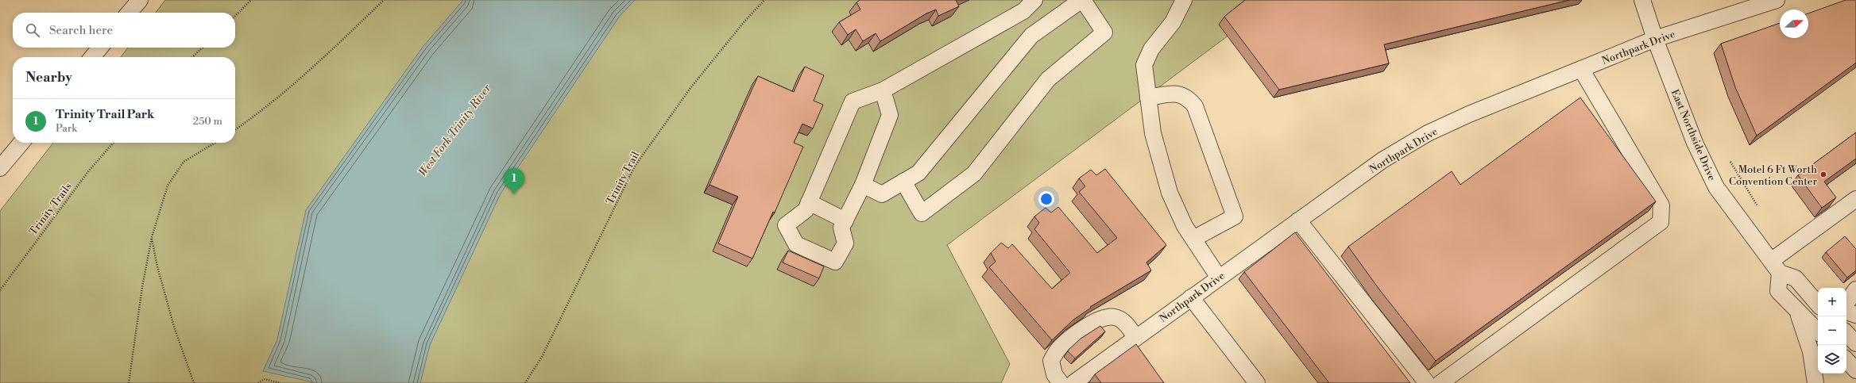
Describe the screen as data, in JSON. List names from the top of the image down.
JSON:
{
  "streets": {
    "street": ["Northpark Drive", "East Northside Drive"],
    "path": ["Trinity Trail", "Trinity Trails"]
  },
  "crossings": [
    ["Northpark Drive", "East Northside Drive"]
  ],
  "water": ["West Fork Trinity River"],
  "places": ["Motel 6 Ft Worth Convention Center"],
  "north": "right",
  "page": {
    "search": "Search here",
    "heading": "Nearby",
    "list": [
      {
        "mark": "1",
        "name": "Trinity Trail Park",
        "note": "Park",
        "value": "250 m"
      }
    ],
    "pins": "1",
    "map_buttons": ["+", "−"]
  }
}
